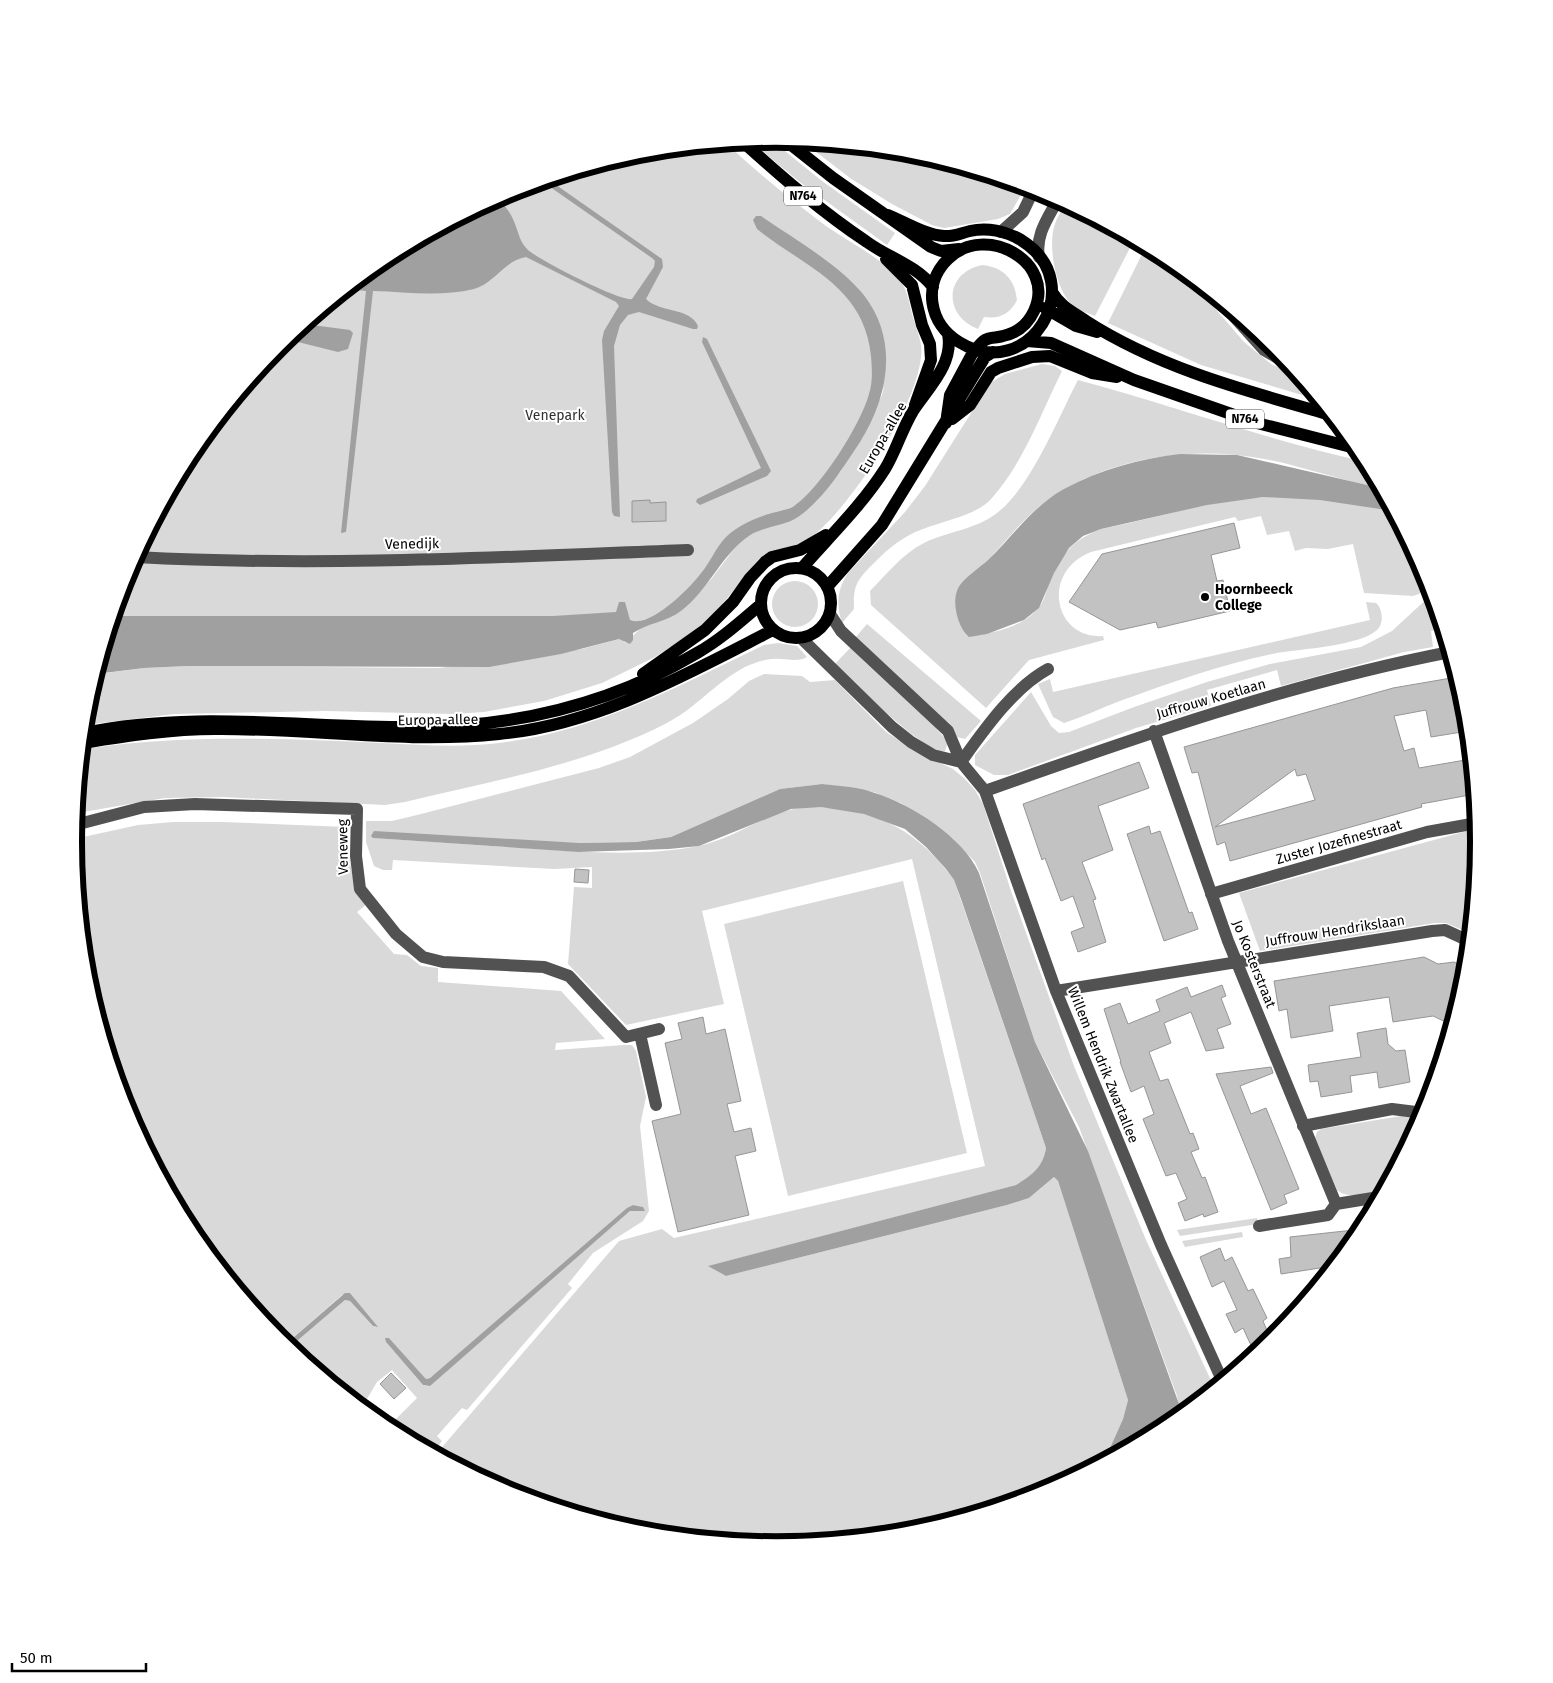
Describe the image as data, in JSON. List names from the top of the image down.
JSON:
{
  "streets": {
    "main road": ["N764", "Europa-allee"],
    "street": [
      "Venedijk",
      "Juffrouw Koetlaan",
      "Zuster Jozefinestraat",
      "Veneweg",
      "Juffrouw Hendrikslaan",
      "Jo Kosterstraat",
      "Willem Hendrik Zwartallee"
    ]
  },
  "crossings": [
    ["N764", "Europa-allee"],
    ["Europa-allee", "Willem Hendrik Zwartallee"],
    ["Juffrouw Koetlaan", "Jo Kosterstraat"],
    ["Juffrouw Koetlaan", "Willem Hendrik Zwartallee"],
    ["Zuster Jozefinestraat", "Jo Kosterstraat"],
    ["Juffrouw Hendrikslaan", "Jo Kosterstraat"],
    ["Juffrouw Hendrikslaan", "Willem Hendrik Zwartallee"]
  ],
  "parks": ["Venepark"],
  "places": ["Hoornbeeck College"],
  "scale_bar": "50 m"
}
